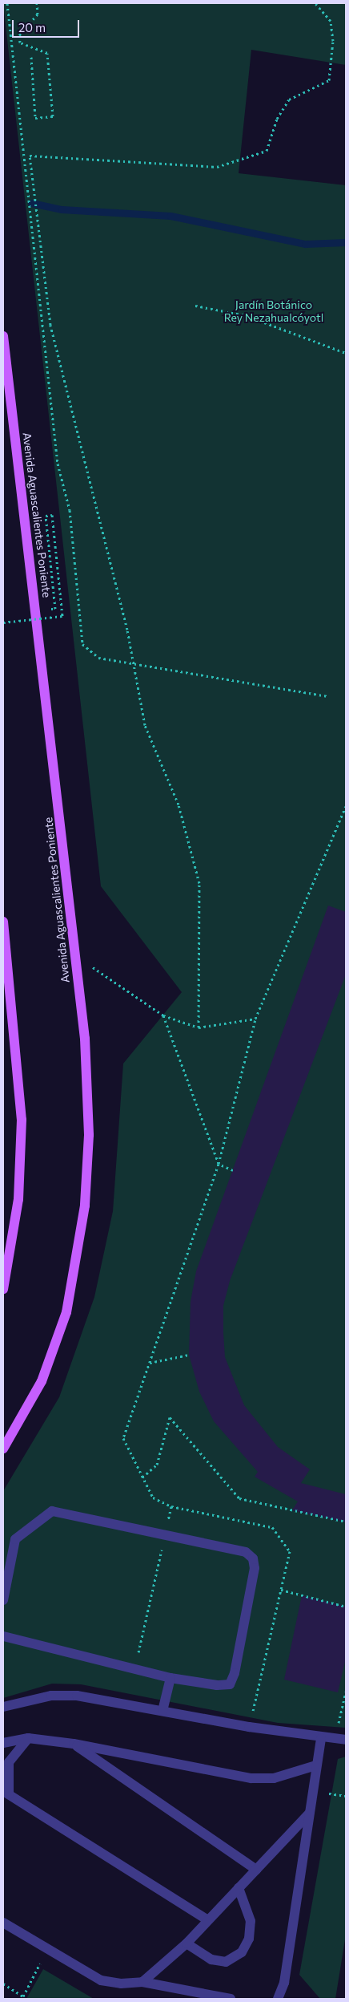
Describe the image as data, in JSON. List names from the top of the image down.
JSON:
{
  "streets": {
    "main road": ["Avenida Aguascalientes Poniente"]
  },
  "parks": ["Jardín Botánico Rey Nezahualcóyotl"],
  "scale_bar": "20 m"
}
